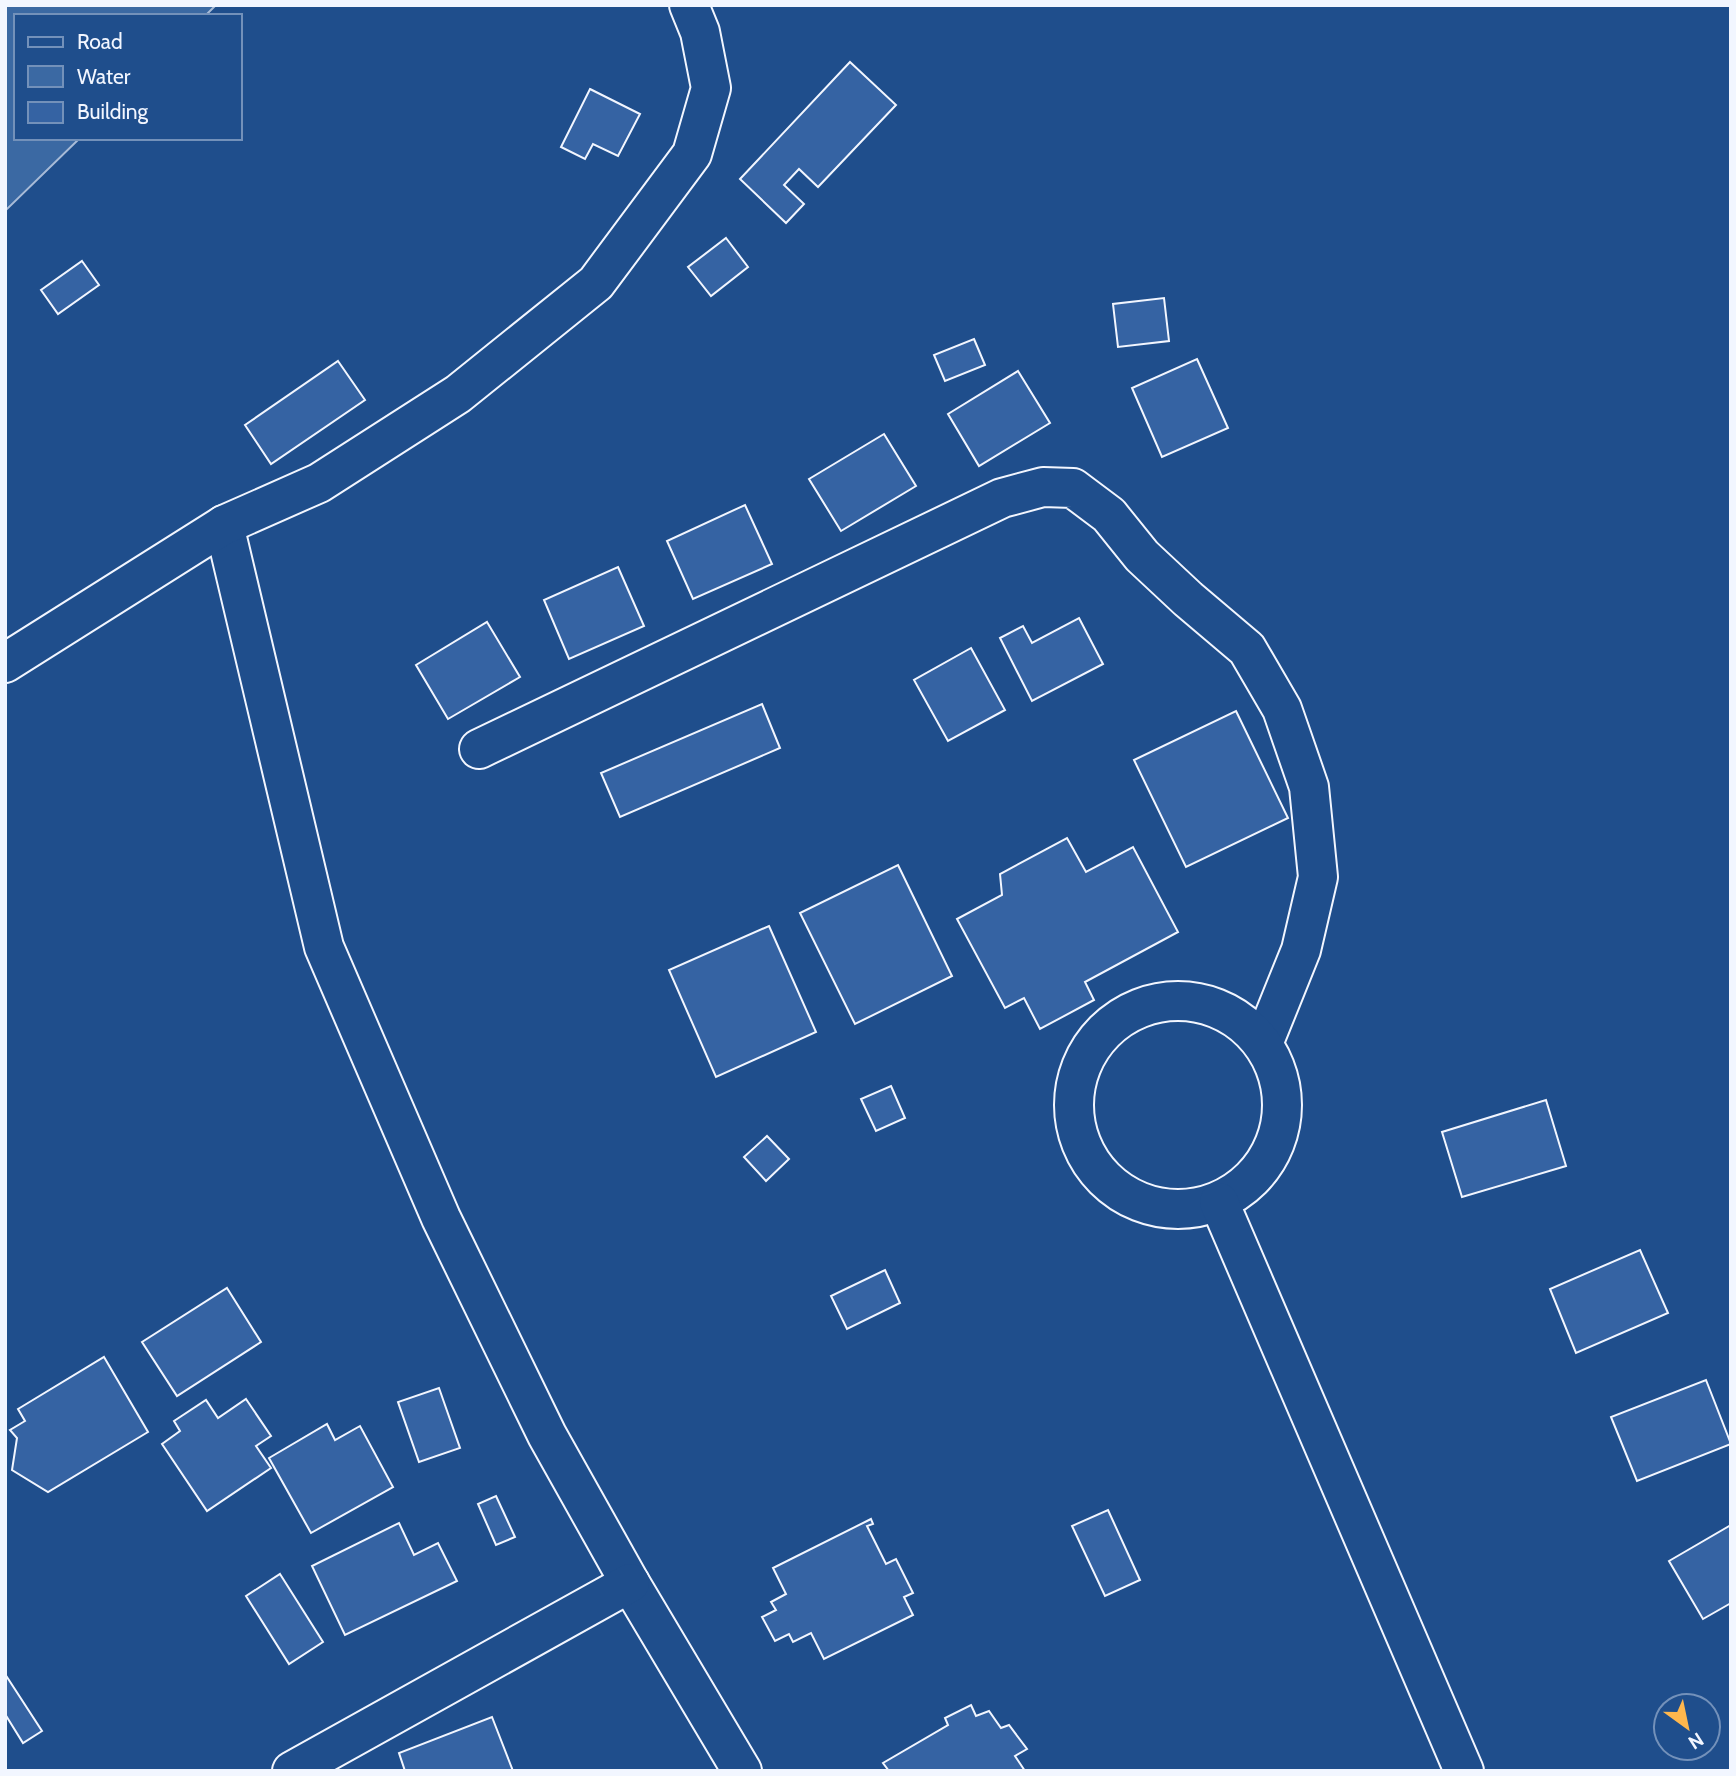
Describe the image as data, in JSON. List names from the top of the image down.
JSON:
{
  "legend": ["Road", "Water", "Building"],
  "north": "bottom right"
}
